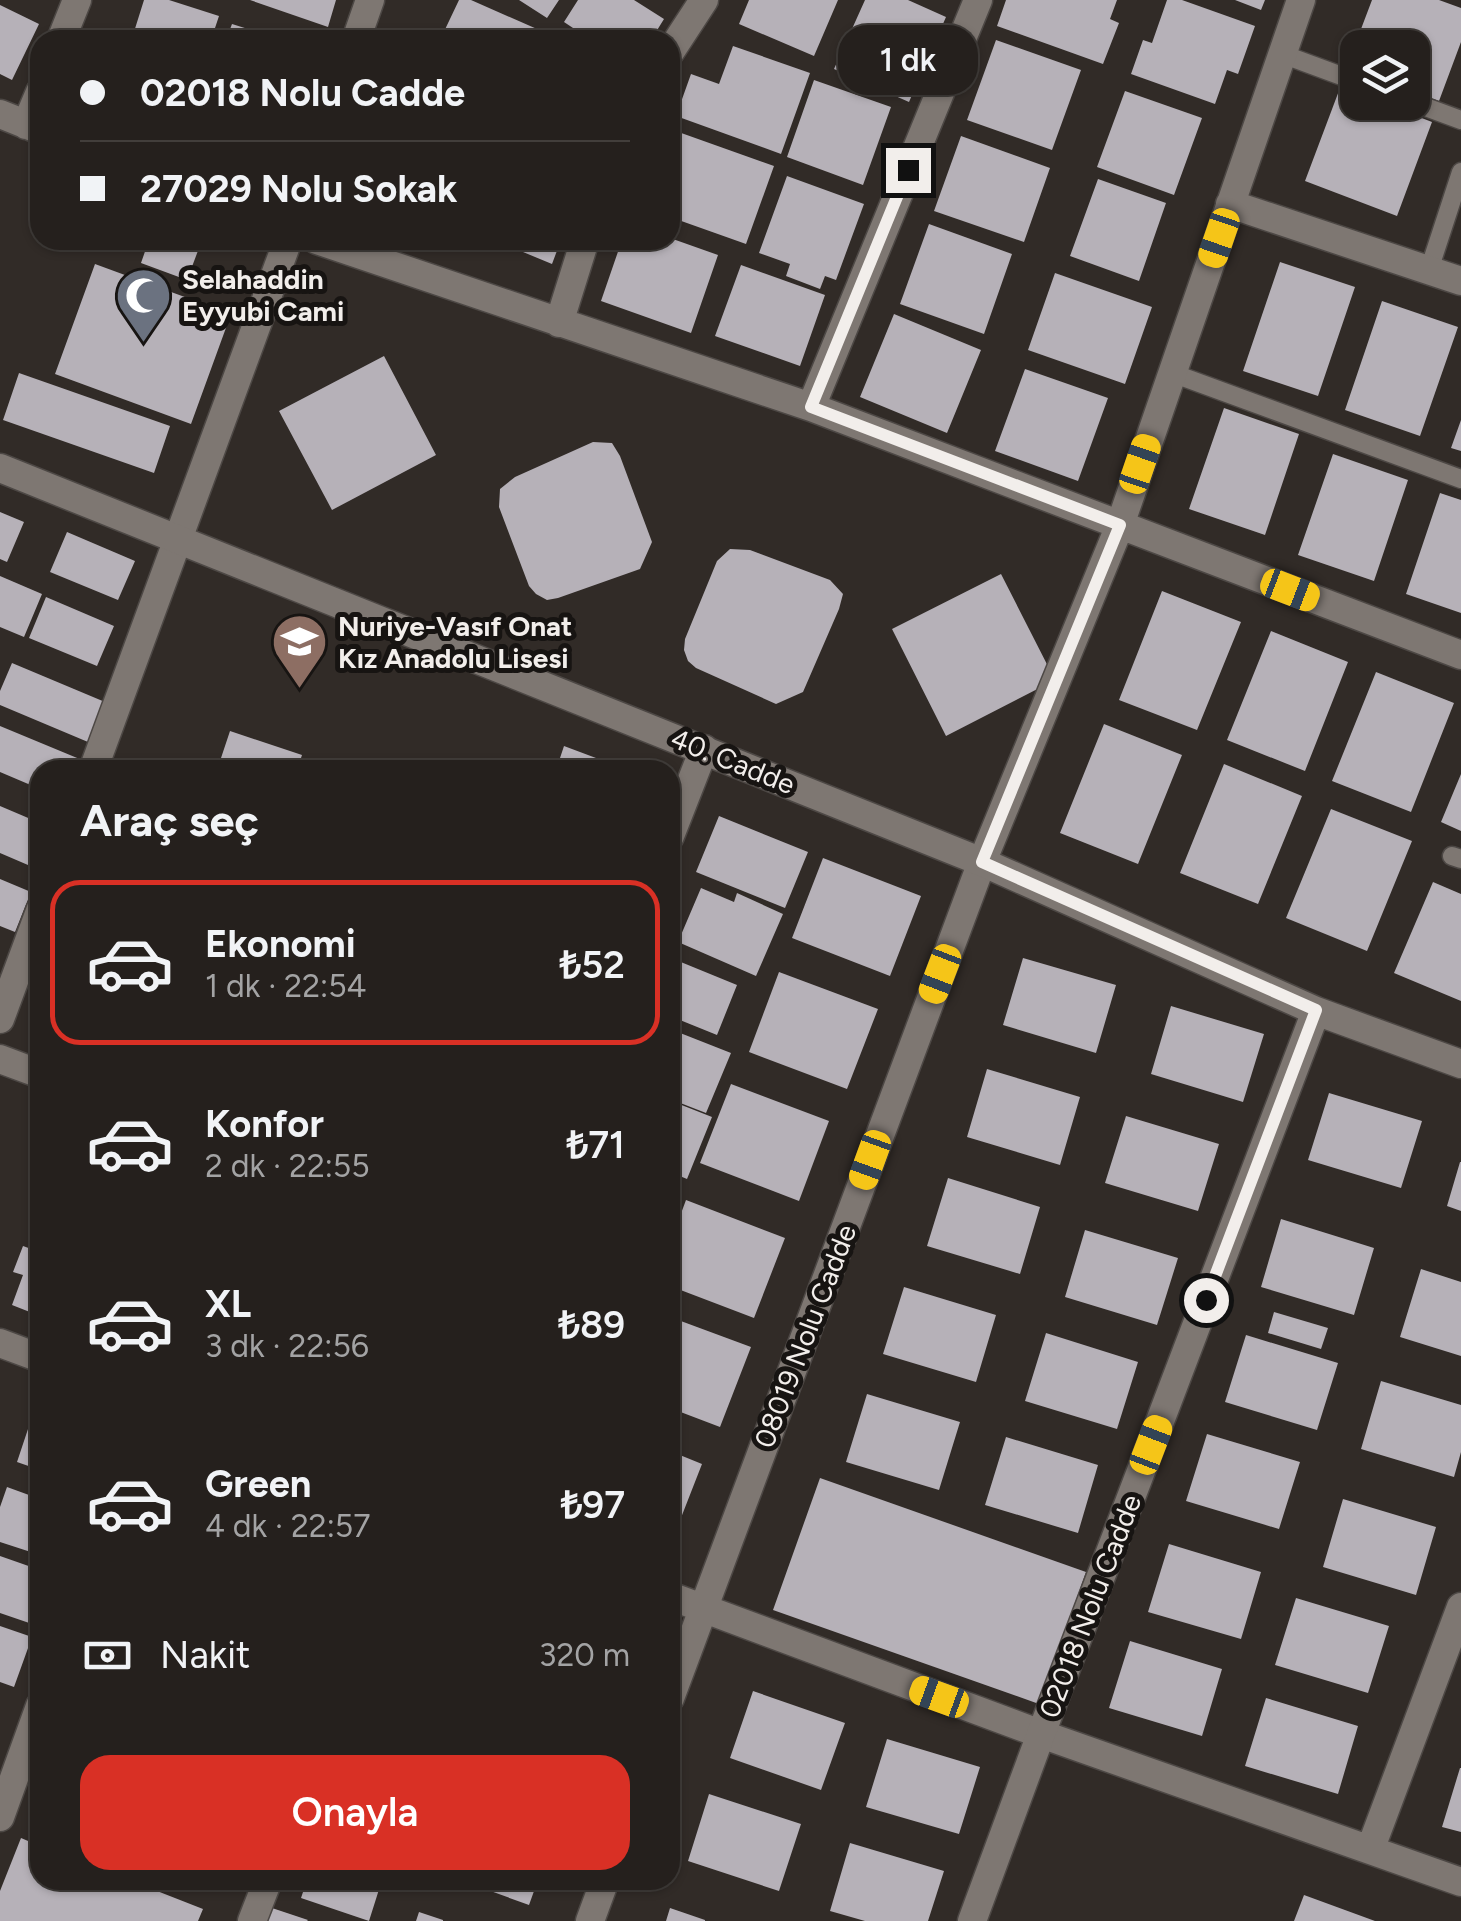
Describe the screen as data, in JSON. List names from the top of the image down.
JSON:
{
  "streets": {
    "street": ["40. Cadde", "08019 Nolu Cadde", "02018 Nolu Cadde"]
  },
  "crossings": [
    ["40. Cadde", "08019 Nolu Cadde"],
    ["40. Cadde", "02018 Nolu Cadde"]
  ],
  "places": {
    "mosque": ["Selahaddin Eyyubi Cami"],
    "school or university": ["Nuriye-Vasıf Onat Kız Anadolu Lisesi"]
  },
  "page": {
    "bubble": "1 dk",
    "banner": ["02018 Nolu Cadde", "27029 Nolu Sokak"],
    "heading": "Araç seç",
    "list": [
      {
        "name": "Ekonomi",
        "note": "1 dk · 22:54",
        "value": "₺52"
      },
      {
        "name": "Konfor",
        "note": "2 dk · 22:55",
        "value": "₺71"
      },
      {
        "name": "XL",
        "note": "3 dk · 22:56",
        "value": "₺89"
      },
      {
        "name": "Green",
        "note": "4 dk · 22:57",
        "value": "₺97"
      }
    ],
    "pay": ["Nakit", "320 m"],
    "buttons": "Onayla"
  }
}
